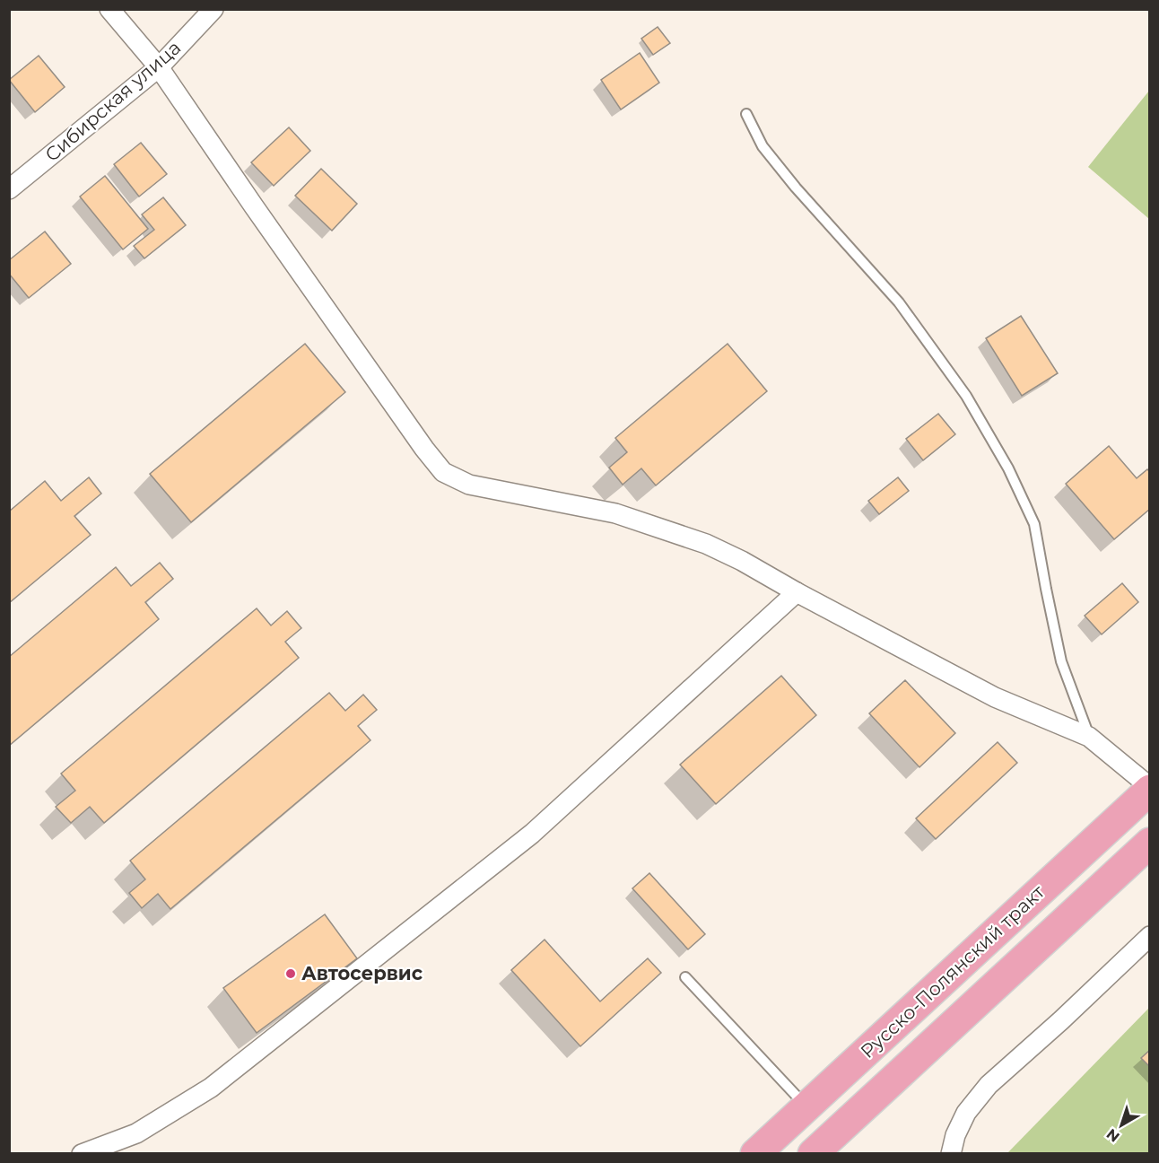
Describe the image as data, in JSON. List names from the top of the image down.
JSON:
{
  "streets": {
    "main road": ["Русско-Полянский тракт"],
    "street": ["Сибирская улица"]
  },
  "places": ["Автосервис"],
  "north": "bottom left"
}
